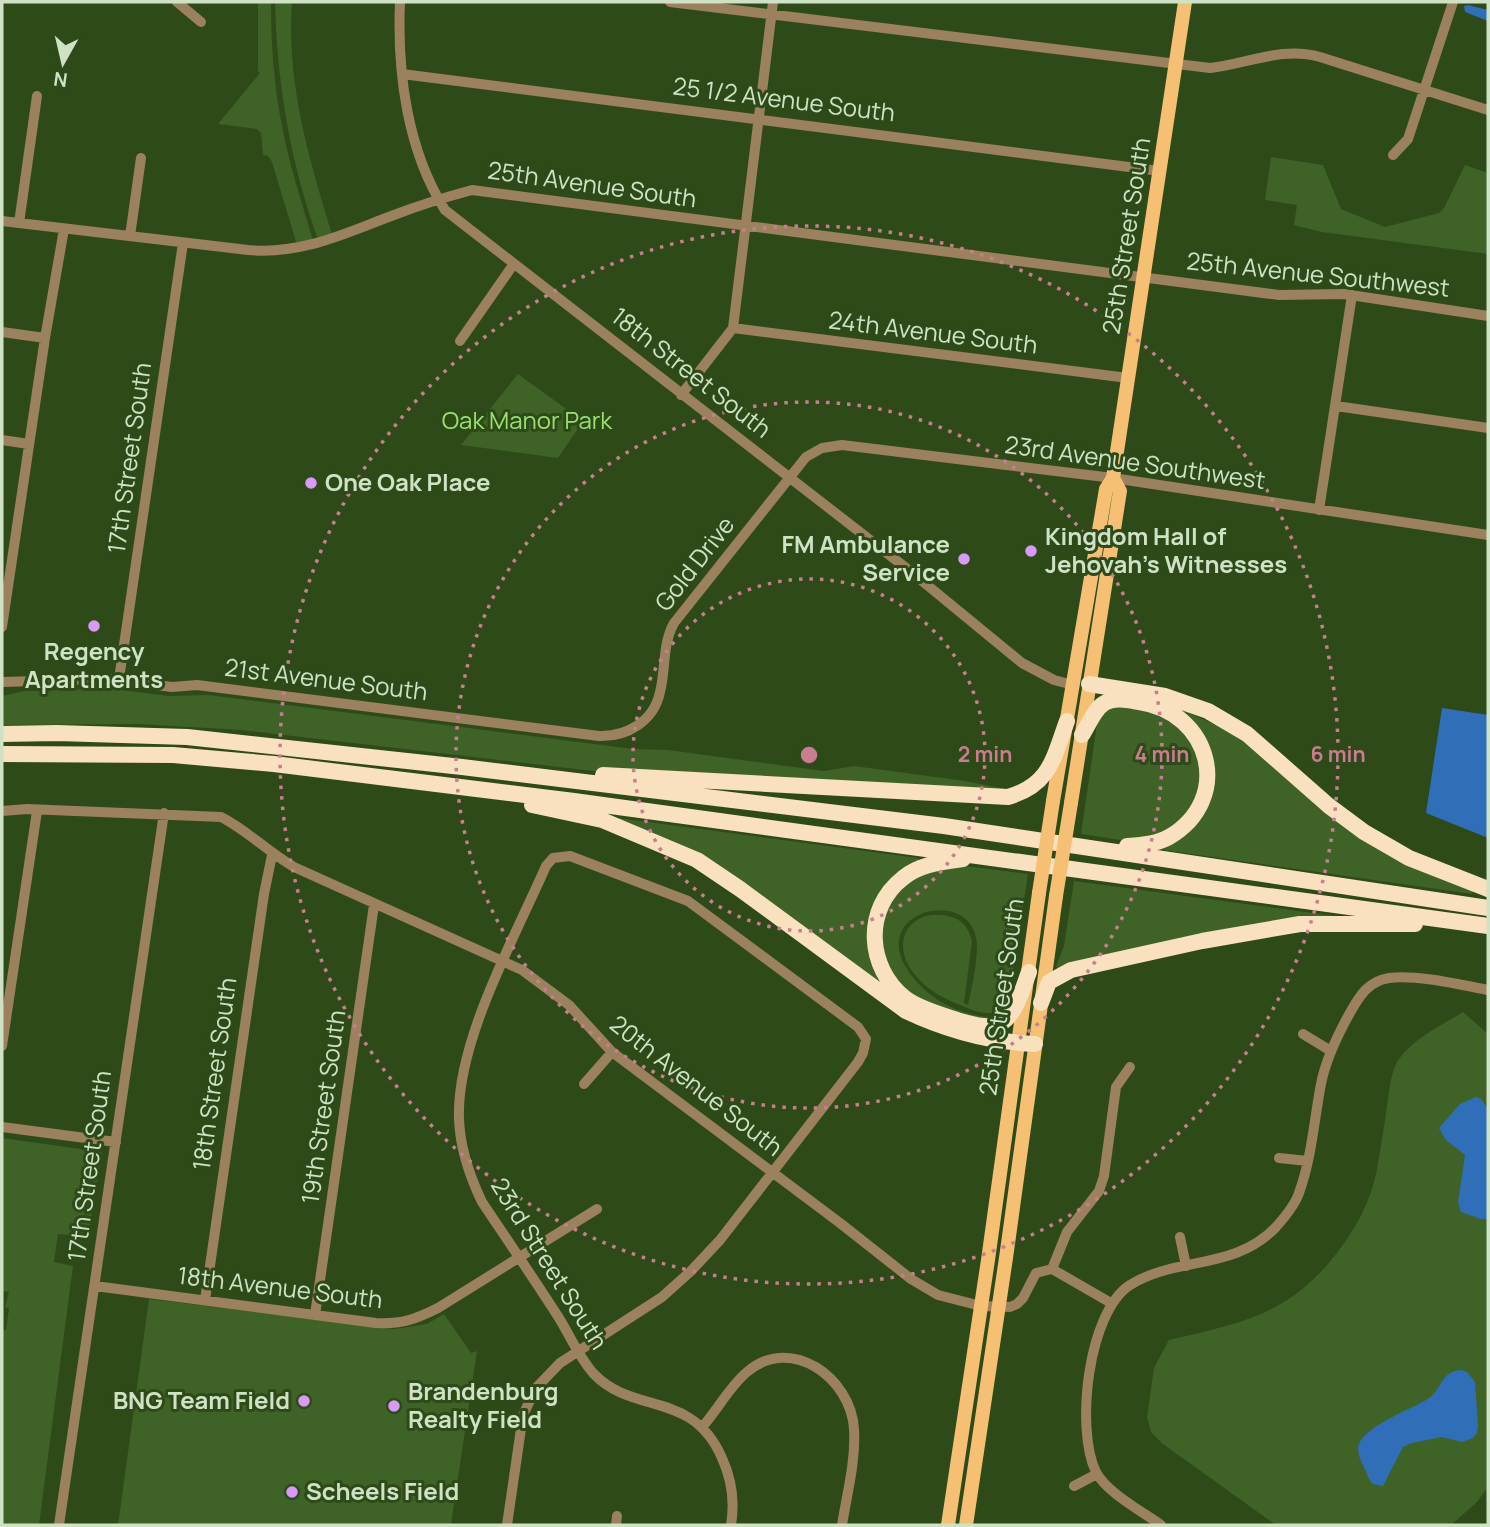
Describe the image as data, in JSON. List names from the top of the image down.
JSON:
{
  "streets": {
    "main road": ["25th Street South"],
    "street": [
      "25 1/2 Avenue South",
      "25th Avenue South",
      "25th Avenue Southwest",
      "24th Avenue South",
      "18th Street South",
      "17th Street South",
      "23rd Avenue Southwest",
      "Gold Drive",
      "21st Avenue South",
      "20th Avenue South",
      "19th Street South",
      "23rd Street South",
      "18th Avenue South"
    ]
  },
  "crossings": [
    ["25 1/2 Avenue South", "25th Street South"],
    ["25 1/2 Avenue South", "18th Street South"],
    ["25th Avenue South", "25th Street South"],
    ["25th Avenue South", "25th Avenue Southwest"],
    ["25th Avenue South", "18th Street South"],
    ["25th Avenue South", "17th Street South"],
    ["25th Street South", "25th Avenue Southwest"],
    ["25th Street South", "24th Avenue South"],
    ["25th Street South", "18th Street South"],
    ["25th Street South", "23rd Avenue Southwest"],
    ["25th Street South", "20th Avenue South"],
    ["18th Street South", "23rd Avenue Southwest"],
    ["18th Street South", "Gold Drive"],
    ["18th Street South", "20th Avenue South"],
    ["18th Street South", "18th Avenue South"],
    ["17th Street South", "21st Avenue South"],
    ["17th Street South", "20th Avenue South"],
    ["17th Street South", "18th Avenue South"],
    ["23rd Avenue Southwest", "Gold Drive"],
    ["Gold Drive", "21st Avenue South"],
    ["20th Avenue South", "19th Street South"],
    ["20th Avenue South", "23rd Street South"],
    ["19th Street South", "18th Avenue South"],
    ["23rd Street South", "18th Avenue South"]
  ],
  "parks": ["Oak Manor Park"],
  "places": [
    "One Oak Place",
    "Kingdom Hall of Jehovah's Witnesses",
    "FM Ambulance Service",
    "Regency Apartments",
    "BNG Team Field",
    "Brandenburg Realty Field",
    "Scheels Field"
  ],
  "north": "bottom",
  "rings": ["2 min", "4 min", "6 min"]
}
